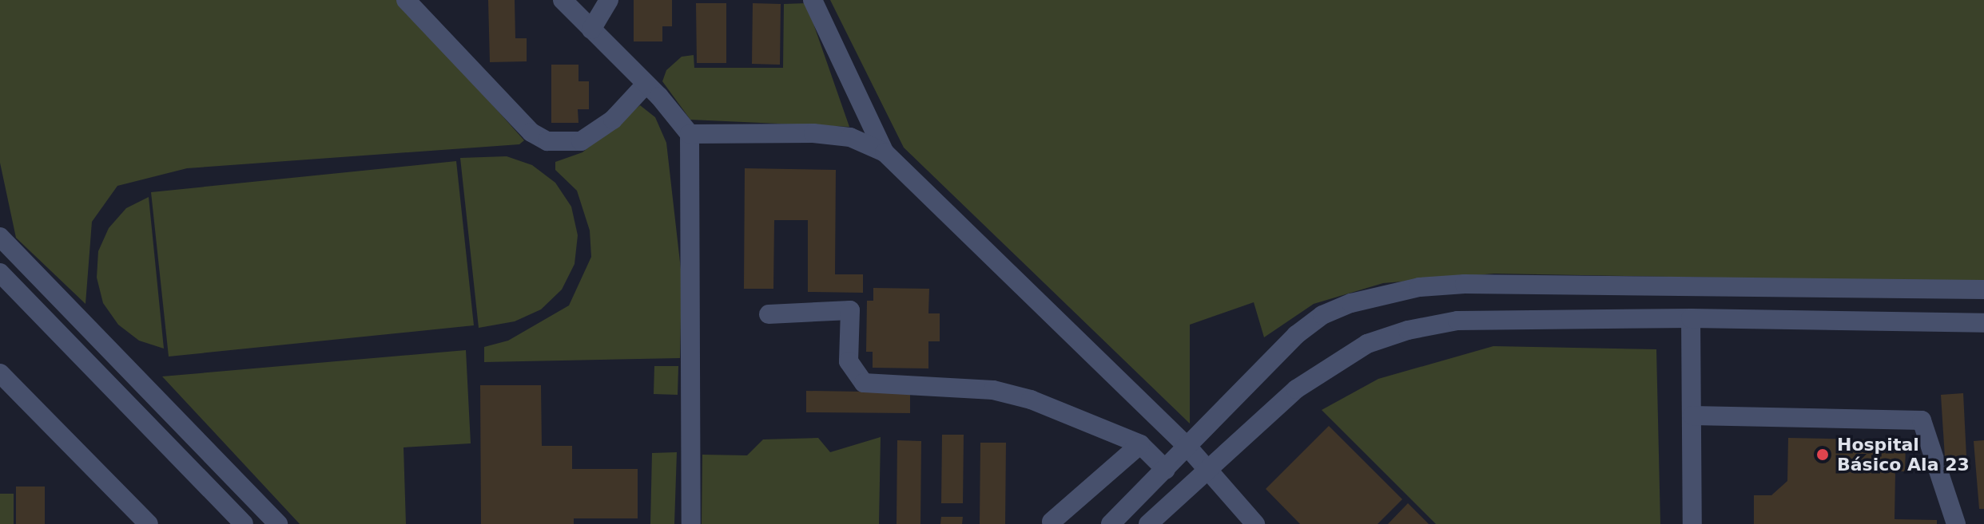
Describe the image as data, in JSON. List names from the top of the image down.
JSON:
{
  "places": ["Hospital Básico Ala 23"]
}
